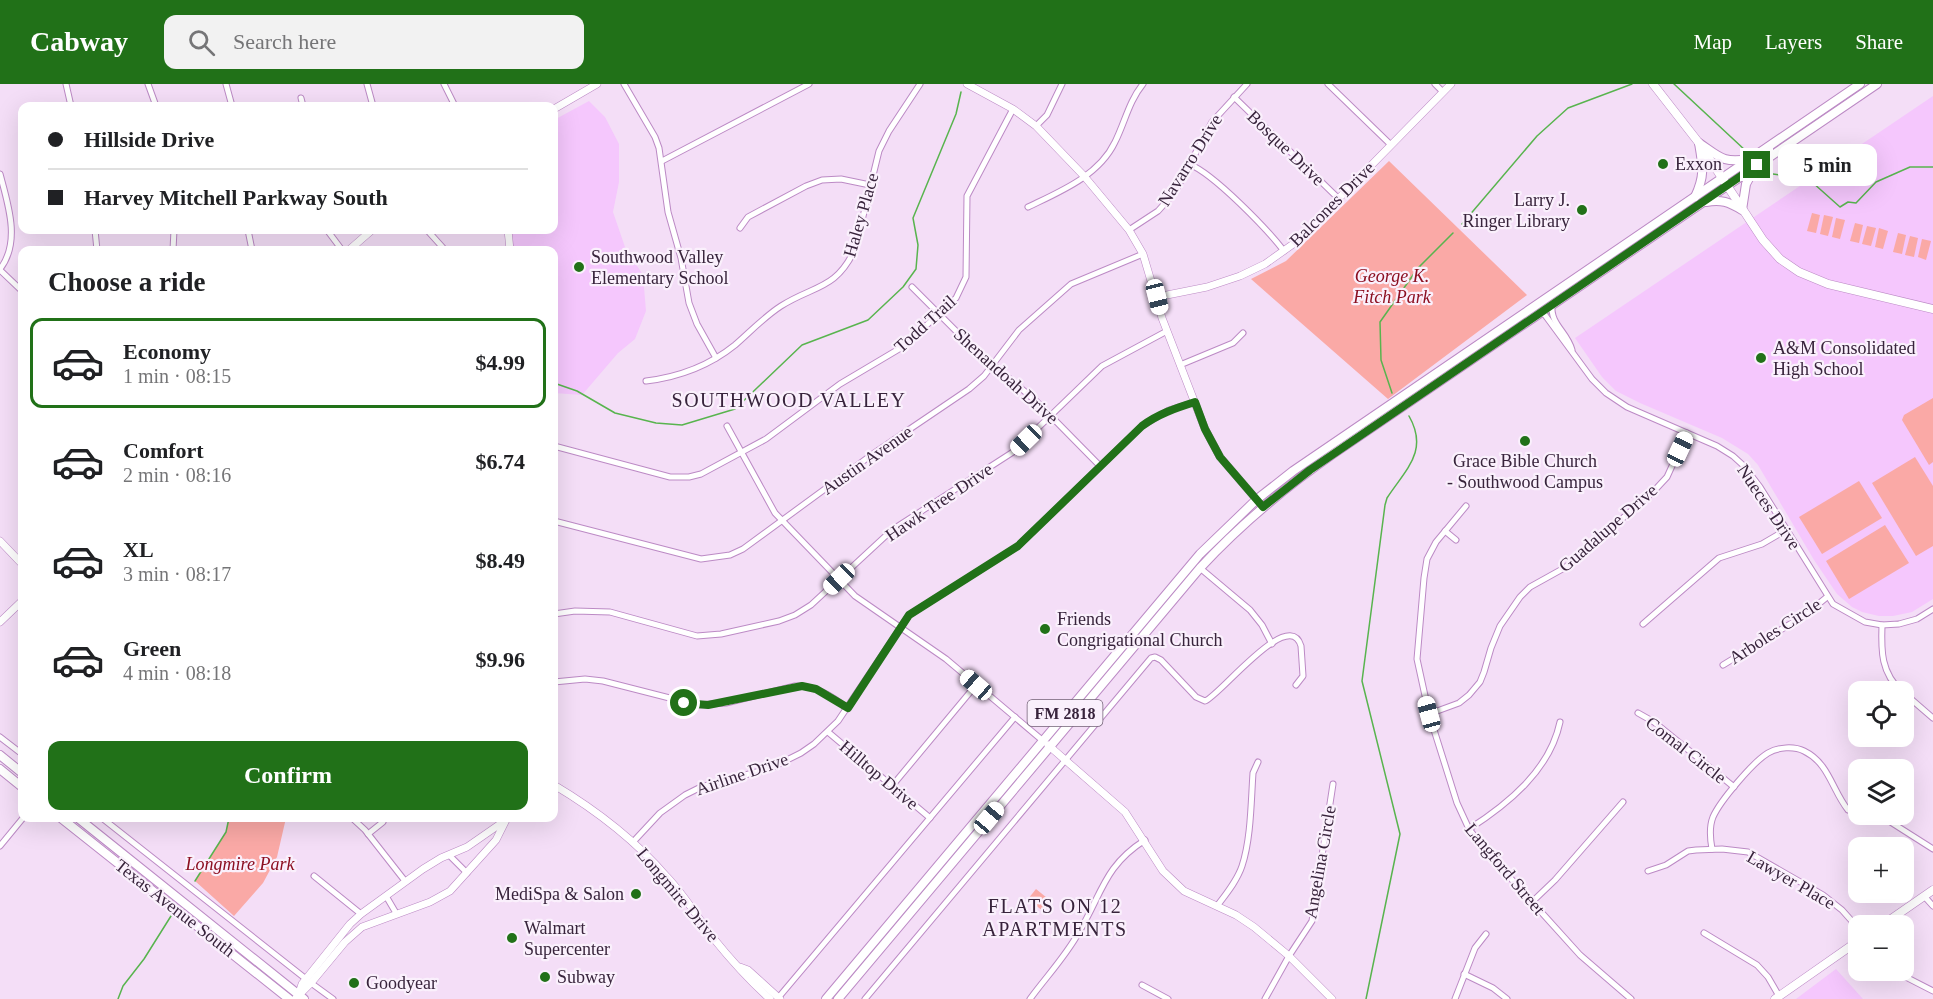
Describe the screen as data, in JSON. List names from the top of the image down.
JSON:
{
  "streets": {
    "highway": ["FM 2818", "Texas Avenue South"],
    "street": [
      "Bosque Drive",
      "Navarro Drive",
      "Balcones Drive",
      "Haley Place",
      "Todd Trail",
      "Shenandoah Drive",
      "Austin Avenue",
      "Hawk Tree Drive",
      "Nueces Drive",
      "Guadalupe Drive",
      "Arboles Circle",
      "Comal Circle",
      "Airline Drive",
      "Hilltop Drive",
      "Angelina Circle",
      "Langford Street",
      "Lawyer Place",
      "Longmire Drive"
    ]
  },
  "crossings": [
    ["Bosque Drive", "Navarro Drive"],
    ["Bosque Drive", "Balcones Drive"],
    ["Todd Trail", "Shenandoah Drive"],
    ["Shenandoah Drive", "Austin Avenue"],
    ["Shenandoah Drive", "Hawk Tree Drive"],
    ["Shenandoah Drive", "Airline Drive"],
    ["Nueces Drive", "Guadalupe Drive"],
    ["Nueces Drive", "Arboles Circle"],
    ["Nueces Drive", "FM 2818"],
    ["Guadalupe Drive", "Langford Street"],
    ["Airline Drive", "Hilltop Drive"],
    ["Airline Drive", "Longmire Drive"]
  ],
  "districts": ["SOUTHWOOD VALLEY", "FLATS ON 12 APARTMENTS"],
  "parks": ["George K. Fitch Park", "Longmire Park"],
  "places": [
    "Exxon",
    "Larry J. Ringer Library",
    "Southwood Valley Elementary School",
    "A&M Consolidated High School",
    "Grace Bible Church - Southwood Campus",
    "Friends Congrigational Church",
    "MediSpa & Salon",
    "Walmart Supercenter",
    "Subway",
    "Goodyear"
  ],
  "page": {
    "header": "Cabway",
    "search": "Search here",
    "nav": ["Map", "Layers", "Share"],
    "banner": ["Hillside Drive", "Harvey Mitchell Parkway South"],
    "bubble": "5 min",
    "heading": "Choose a ride",
    "list": [
      {
        "name": "Economy",
        "note": "1 min · 08:15",
        "value": "$4.99"
      },
      {
        "name": "Comfort",
        "note": "2 min · 08:16",
        "value": "$6.74"
      },
      {
        "name": "XL",
        "note": "3 min · 08:17",
        "value": "$8.49"
      },
      {
        "name": "Green",
        "note": "4 min · 08:18",
        "value": "$9.96"
      }
    ],
    "map_buttons": ["+", "−"],
    "buttons": "Confirm"
  }
}
